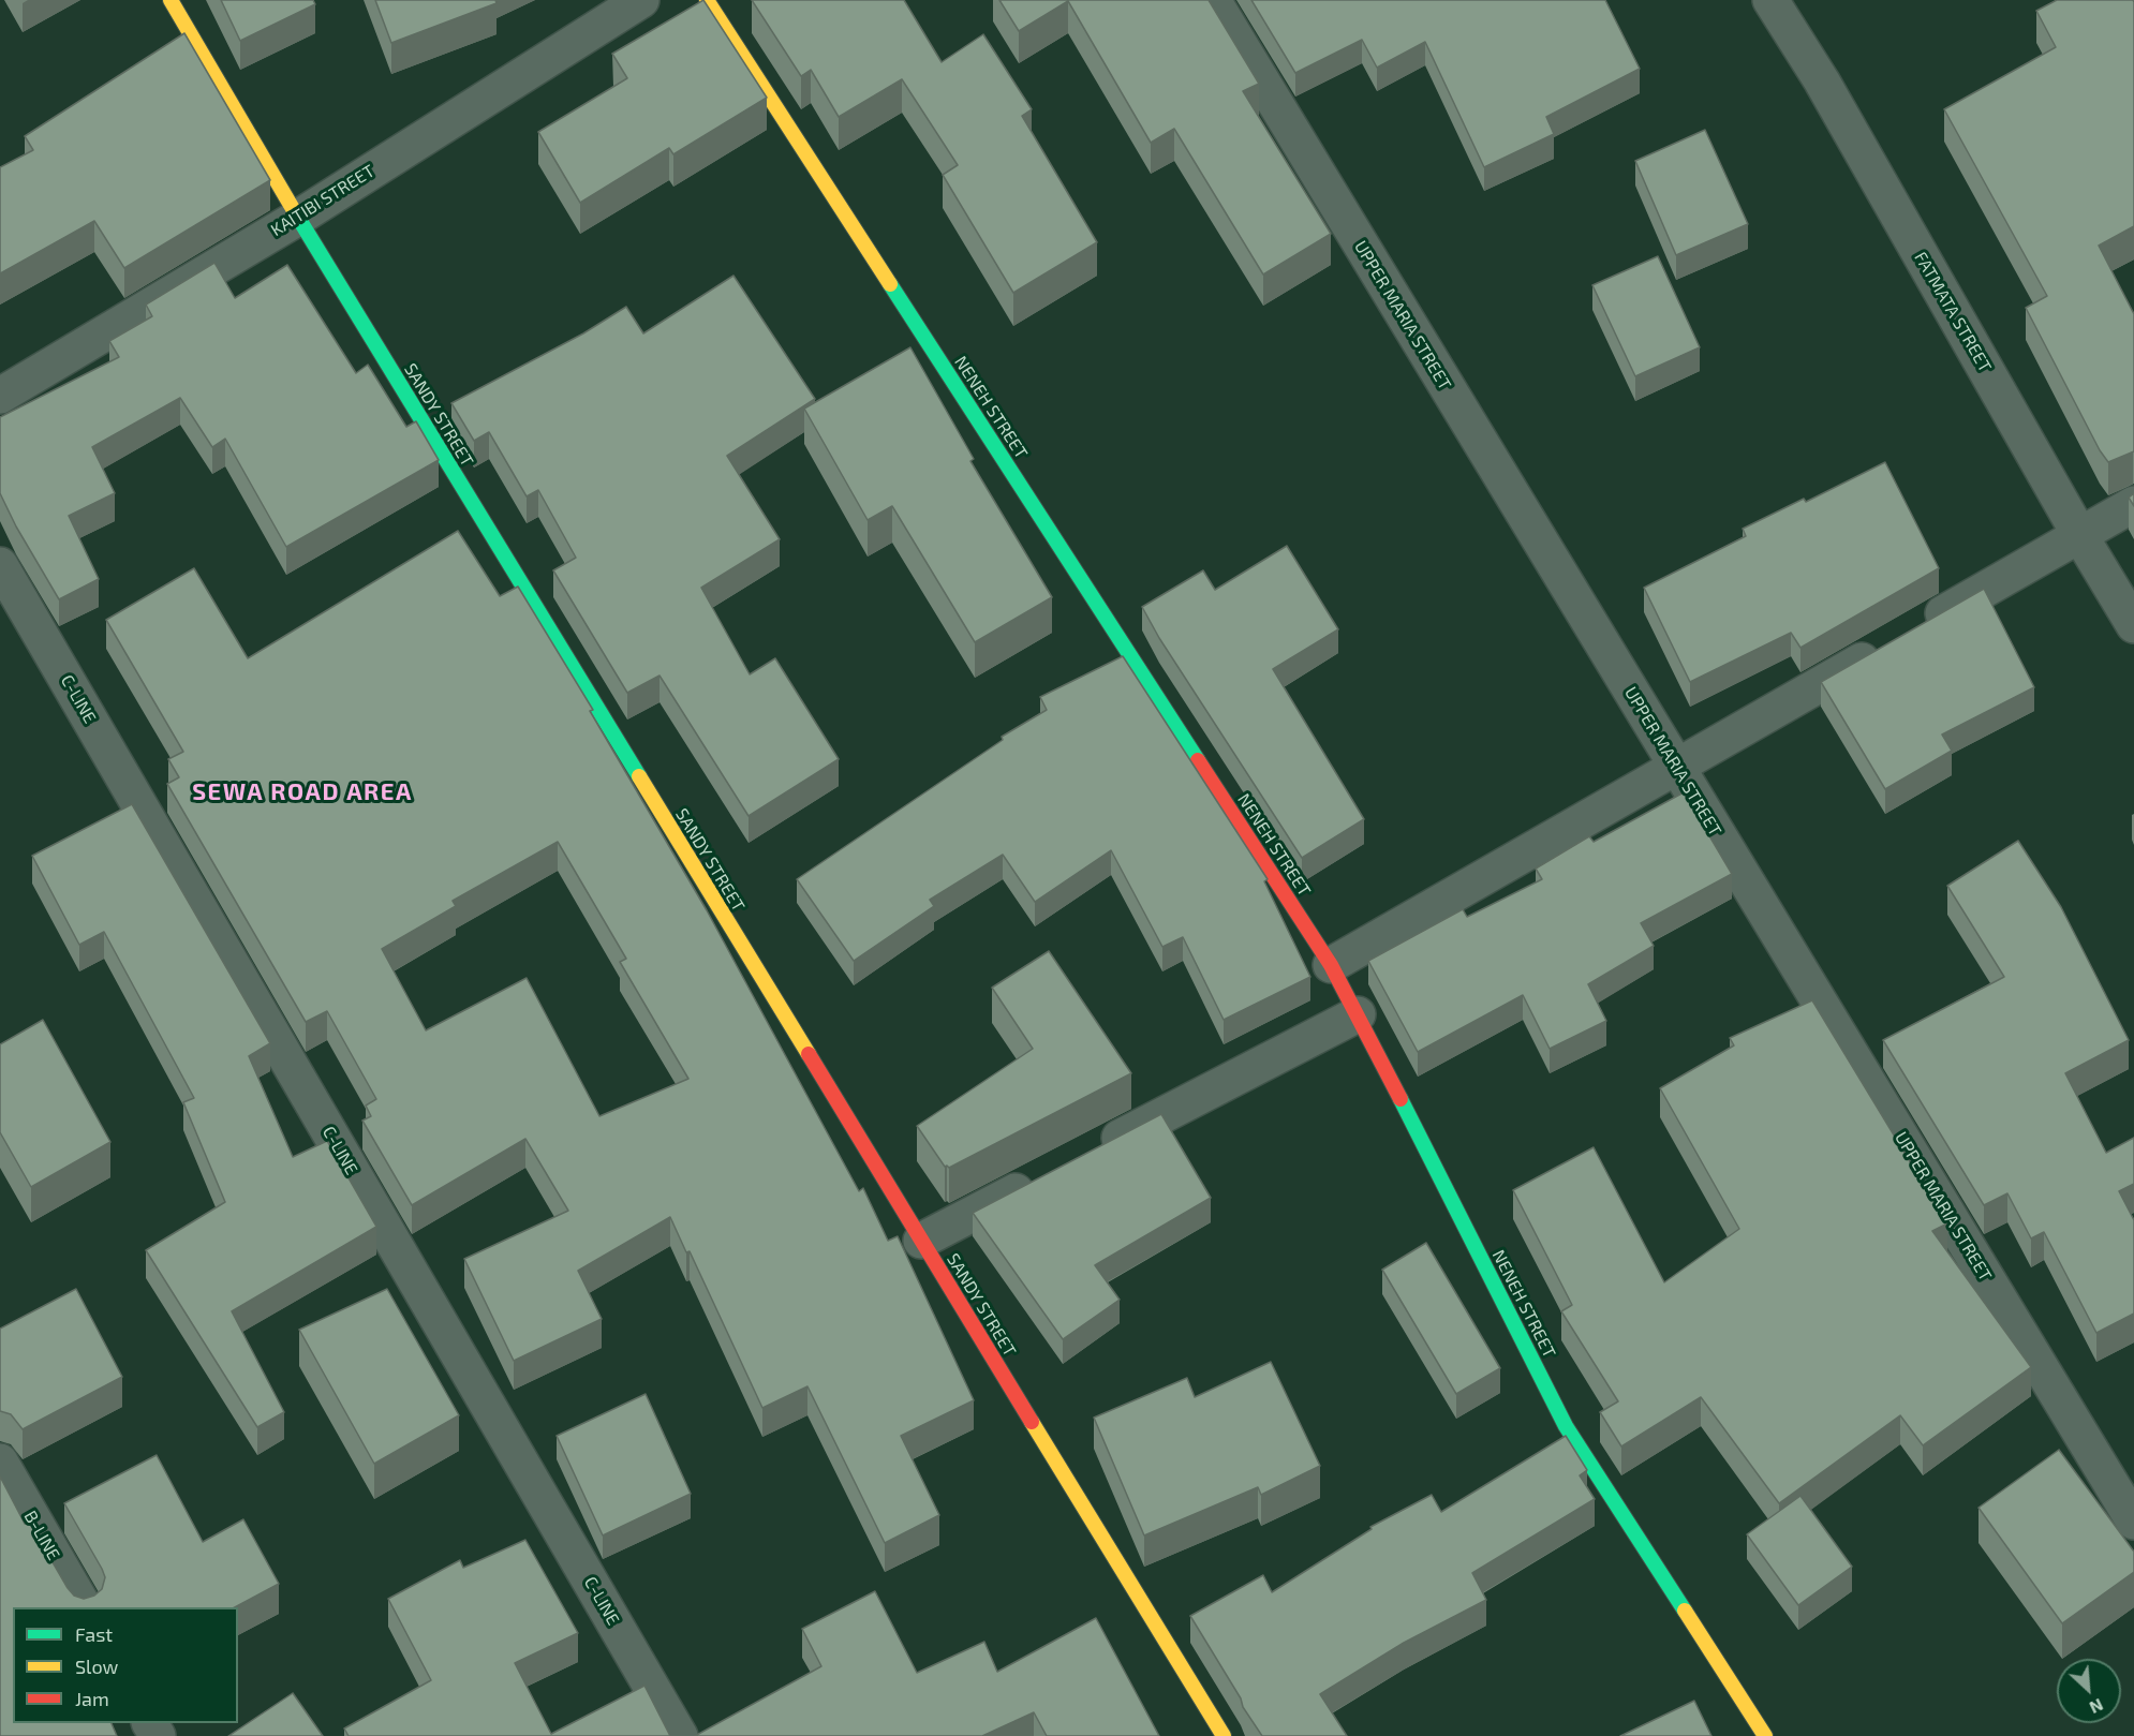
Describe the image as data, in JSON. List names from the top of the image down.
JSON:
{
  "streets": {
    "street": [
      "KAITIBI STREET",
      "FATMATA STREET",
      "UPPER MARIA STREET",
      "NENEH STREET",
      "SANDY STREET",
      "C-LINE",
      "B-LINE"
    ]
  },
  "crossings": [
    ["KAITIBI STREET", "SANDY STREET"]
  ],
  "districts": ["SEWA ROAD AREA"],
  "legend": ["Fast", "Slow", "Jam"],
  "north": "bottom right"
}
